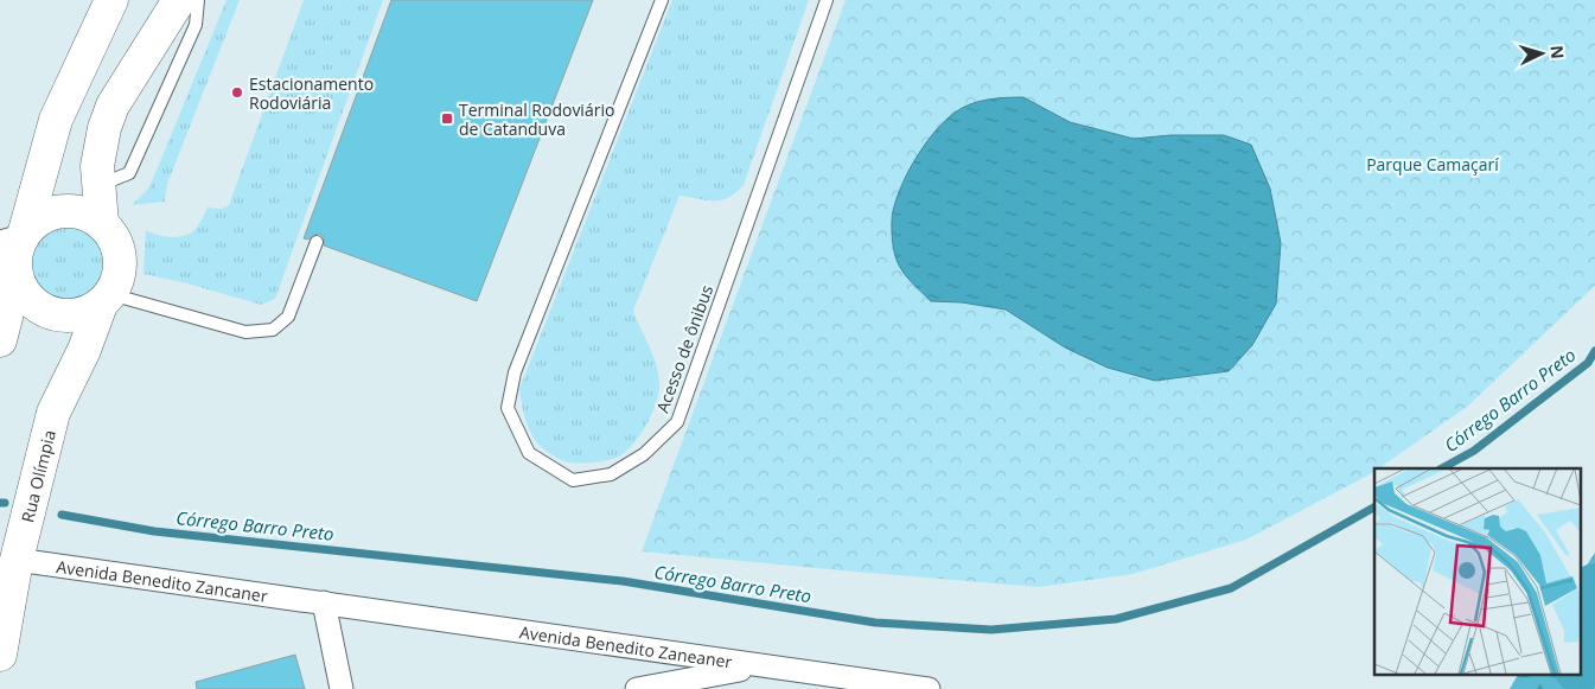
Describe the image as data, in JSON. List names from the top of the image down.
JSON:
{
  "streets": {
    "main road": ["Rua Olímpia"],
    "street": ["Avenida Benedito Zancaner", "Avenida Benedito Zaneaner"],
    "lane": ["Acesso de ônibus"]
  },
  "crossings": [
    ["Rua Olímpia", "Avenida Benedito Zancaner"],
    ["Avenida Benedito Zancaner", "Avenida Benedito Zaneaner"]
  ],
  "water": ["Córrego Barro Preto"],
  "parks": ["Parque Camaçarí"],
  "places": {
    "other": ["Estacionamento Rodoviária"],
    "transit": ["Terminal Rodoviário de Catanduva"]
  },
  "north": "right"
}
